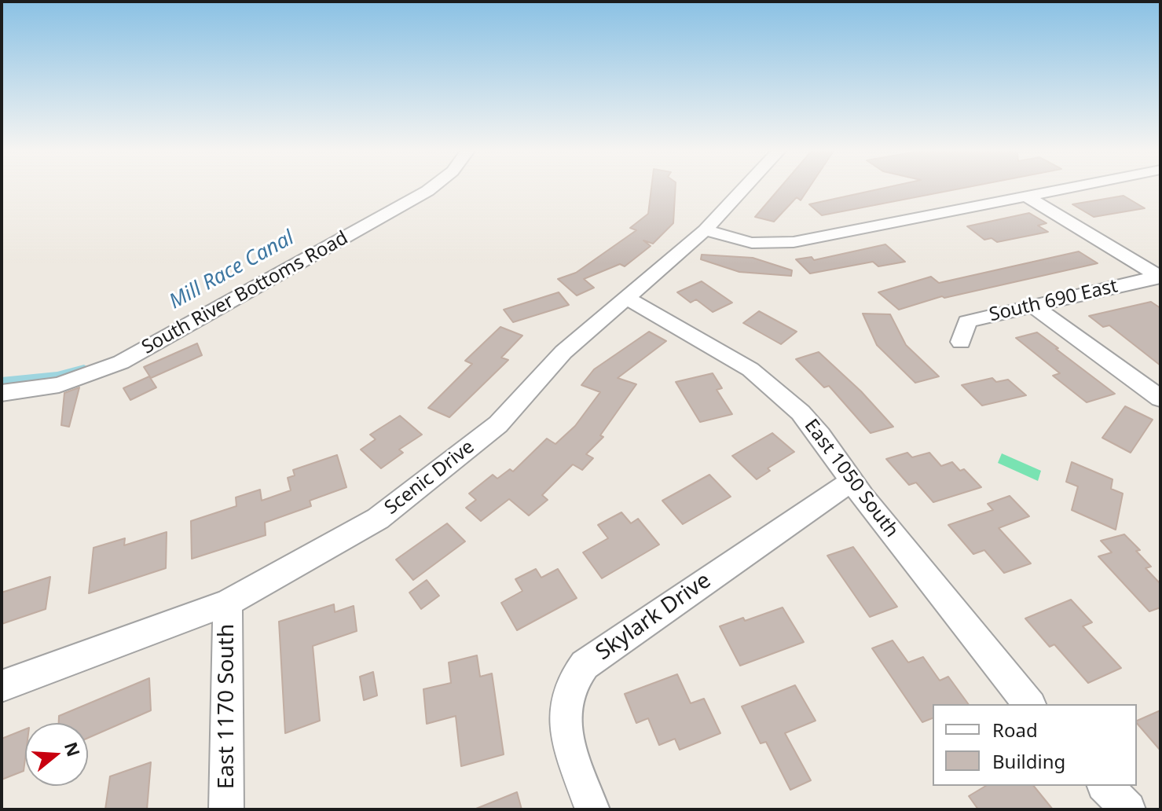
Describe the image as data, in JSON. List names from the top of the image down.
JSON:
{
  "streets": {
    "street": [
      "South River Bottoms Road",
      "South 690 East",
      "Scenic Drive",
      "East 1050 South",
      "Skylark Drive",
      "East 1170 South"
    ]
  },
  "crossings": [
    ["Scenic Drive", "East 1050 South"],
    ["Scenic Drive", "East 1170 South"],
    ["East 1050 South", "Skylark Drive"]
  ],
  "water": ["Mill Race Canal"],
  "legend": ["Road", "Building"],
  "north": "right"
}
